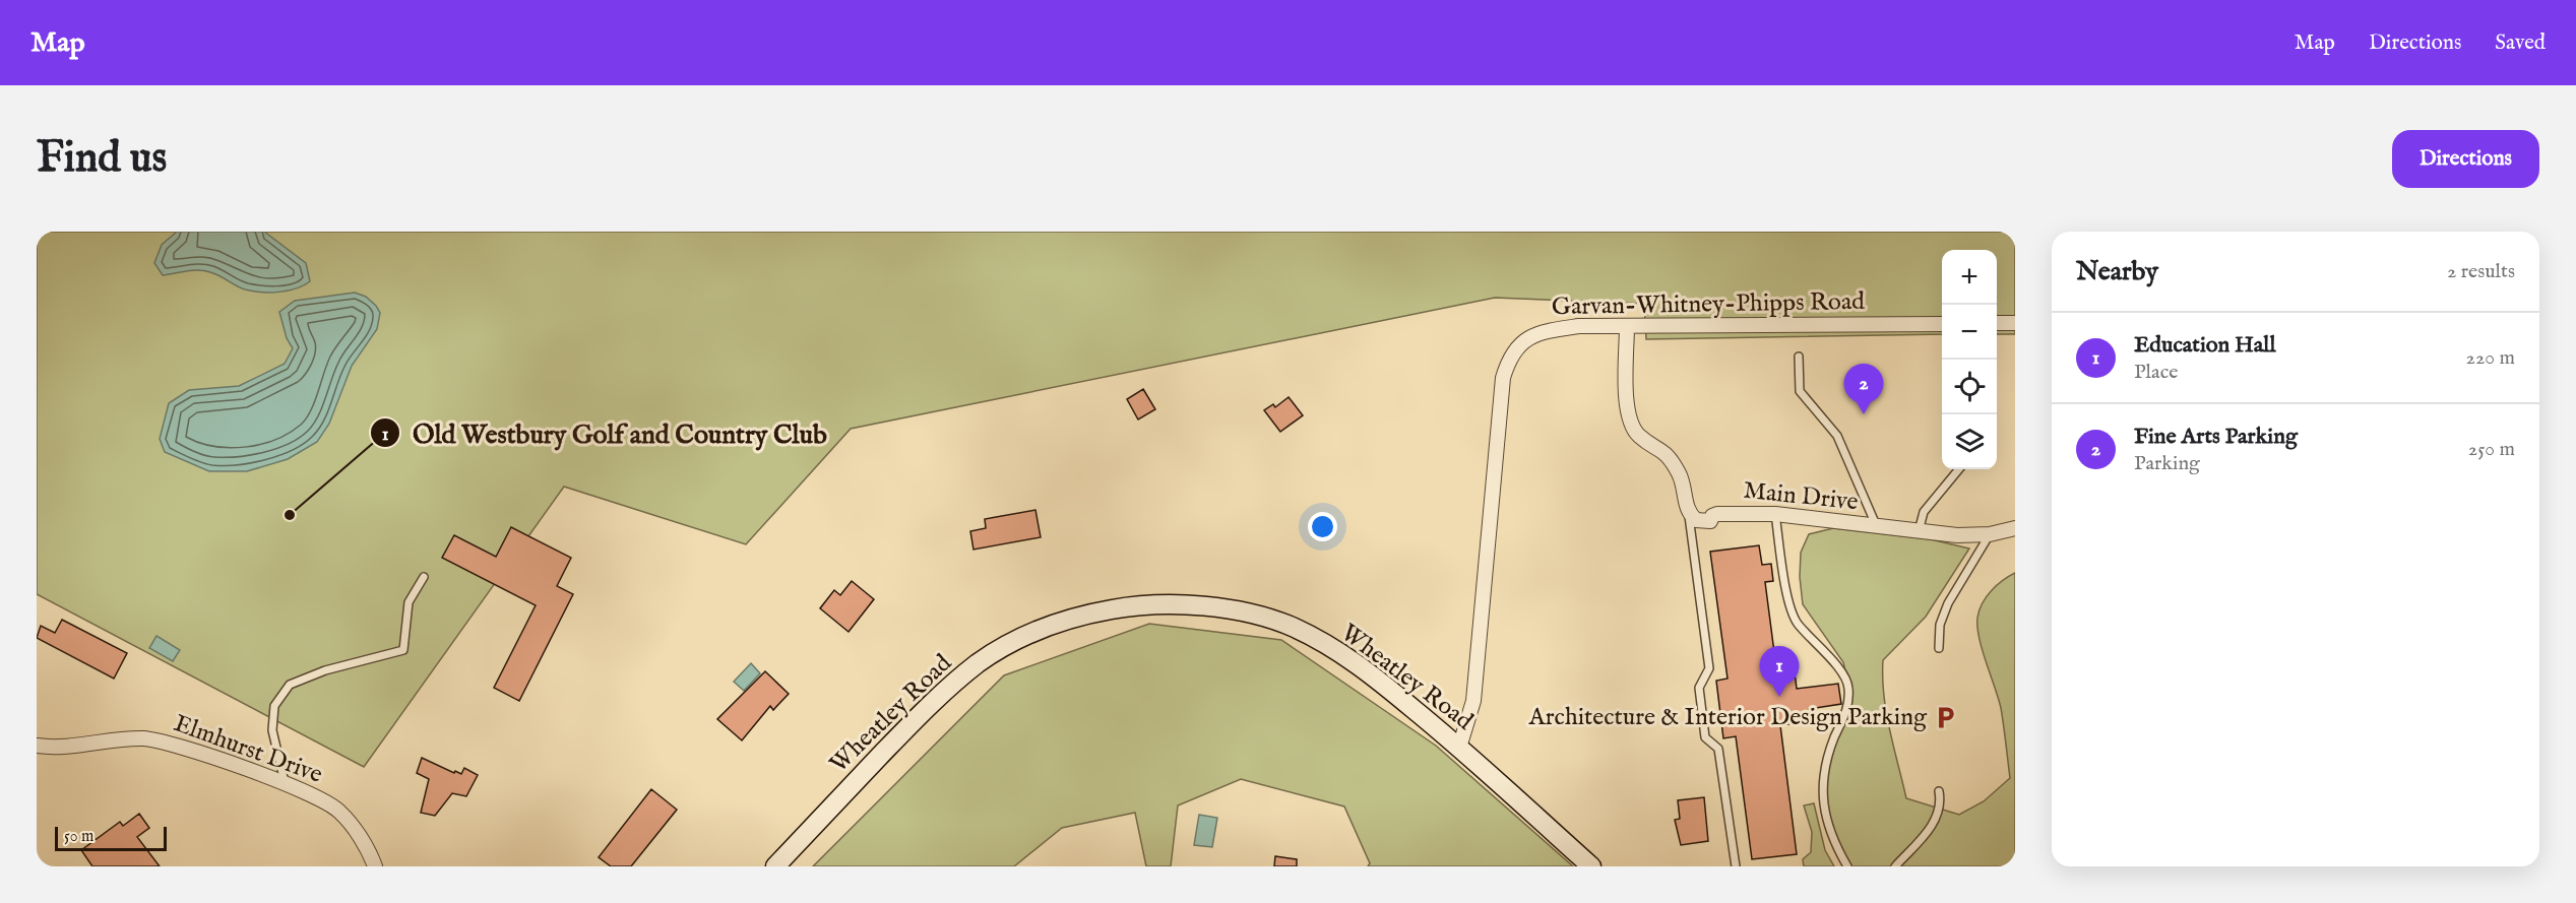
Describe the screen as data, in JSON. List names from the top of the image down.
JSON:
{
  "streets": {
    "main road": ["Wheatley Road"],
    "street": ["Garvan-Whitney-Phipps Road", "Main Drive", "Elmhurst Drive"]
  },
  "crossings": [
    ["Garvan-Whitney-Phipps Road", "Wheatley Road"]
  ],
  "places": {
    "other": ["Old Westbury Golf and Country Club"],
    "parking": ["Architecture & Interior Design Parking"]
  },
  "scale_bar": "50 m",
  "page": {
    "header": "Map",
    "nav": ["Map", "Directions", "Saved"],
    "buttons": "Directions",
    "title": "Find us",
    "heading": ["Nearby", "2 results"],
    "map_buttons": ["+", "−"],
    "list": [
      {
        "mark": "1",
        "name": "Education Hall",
        "note": "Place",
        "value": "220 m"
      },
      {
        "mark": "2",
        "name": "Fine Arts Parking",
        "note": "Parking",
        "value": "250 m"
      }
    ],
    "pins": ["2", "1"],
    "scale": "50 m"
  }
}
